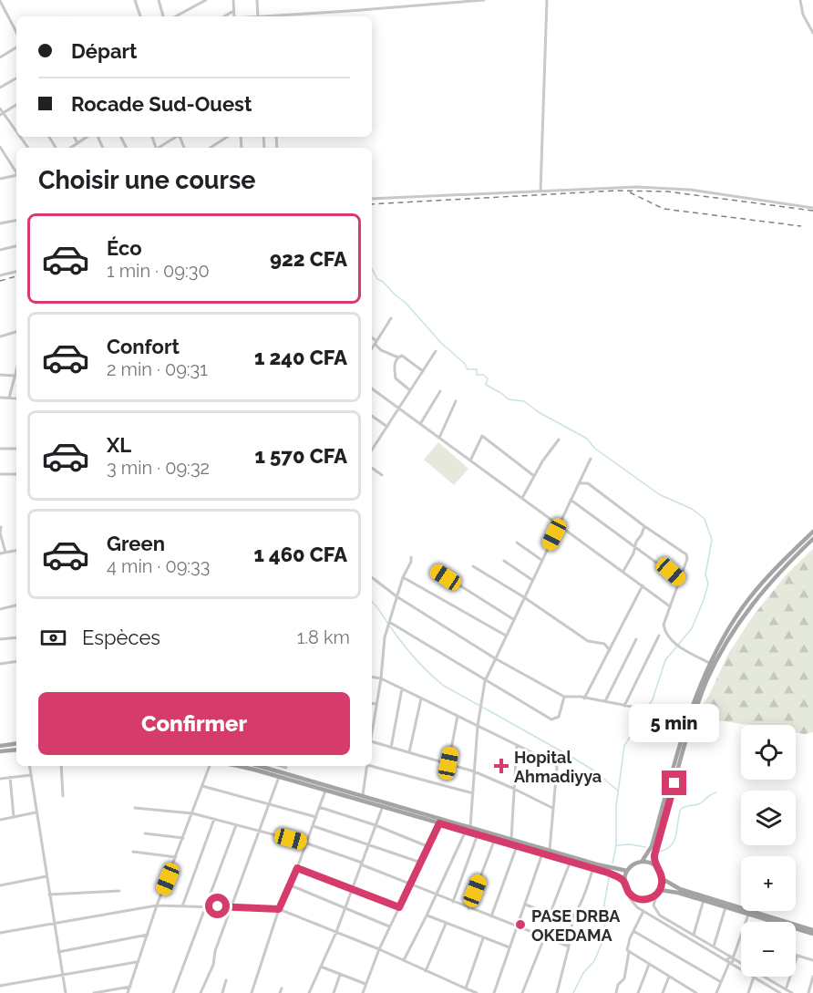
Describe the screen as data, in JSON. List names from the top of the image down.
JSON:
{
  "places": {
    "health": ["Hopital Ahmadiyya"],
    "other": ["PASE DRBA OKEDAMA"]
  },
  "page": {
    "banner": ["Départ", "Rocade Sud-Ouest"],
    "heading": "Choisir une course",
    "list": [
      {
        "name": "Éco",
        "note": "1 min · 09:30",
        "value": "922 CFA"
      },
      {
        "name": "Confort",
        "note": "2 min · 09:31",
        "value": "1 240 CFA"
      },
      {
        "name": "XL",
        "note": "3 min · 09:32",
        "value": "1 570 CFA"
      },
      {
        "name": "Green",
        "note": "4 min · 09:33",
        "value": "1 460 CFA"
      }
    ],
    "pay": ["Espèces", "1.8 km"],
    "buttons": "Confirmer",
    "bubble": "5 min",
    "map_buttons": ["+", "−"]
  }
}
